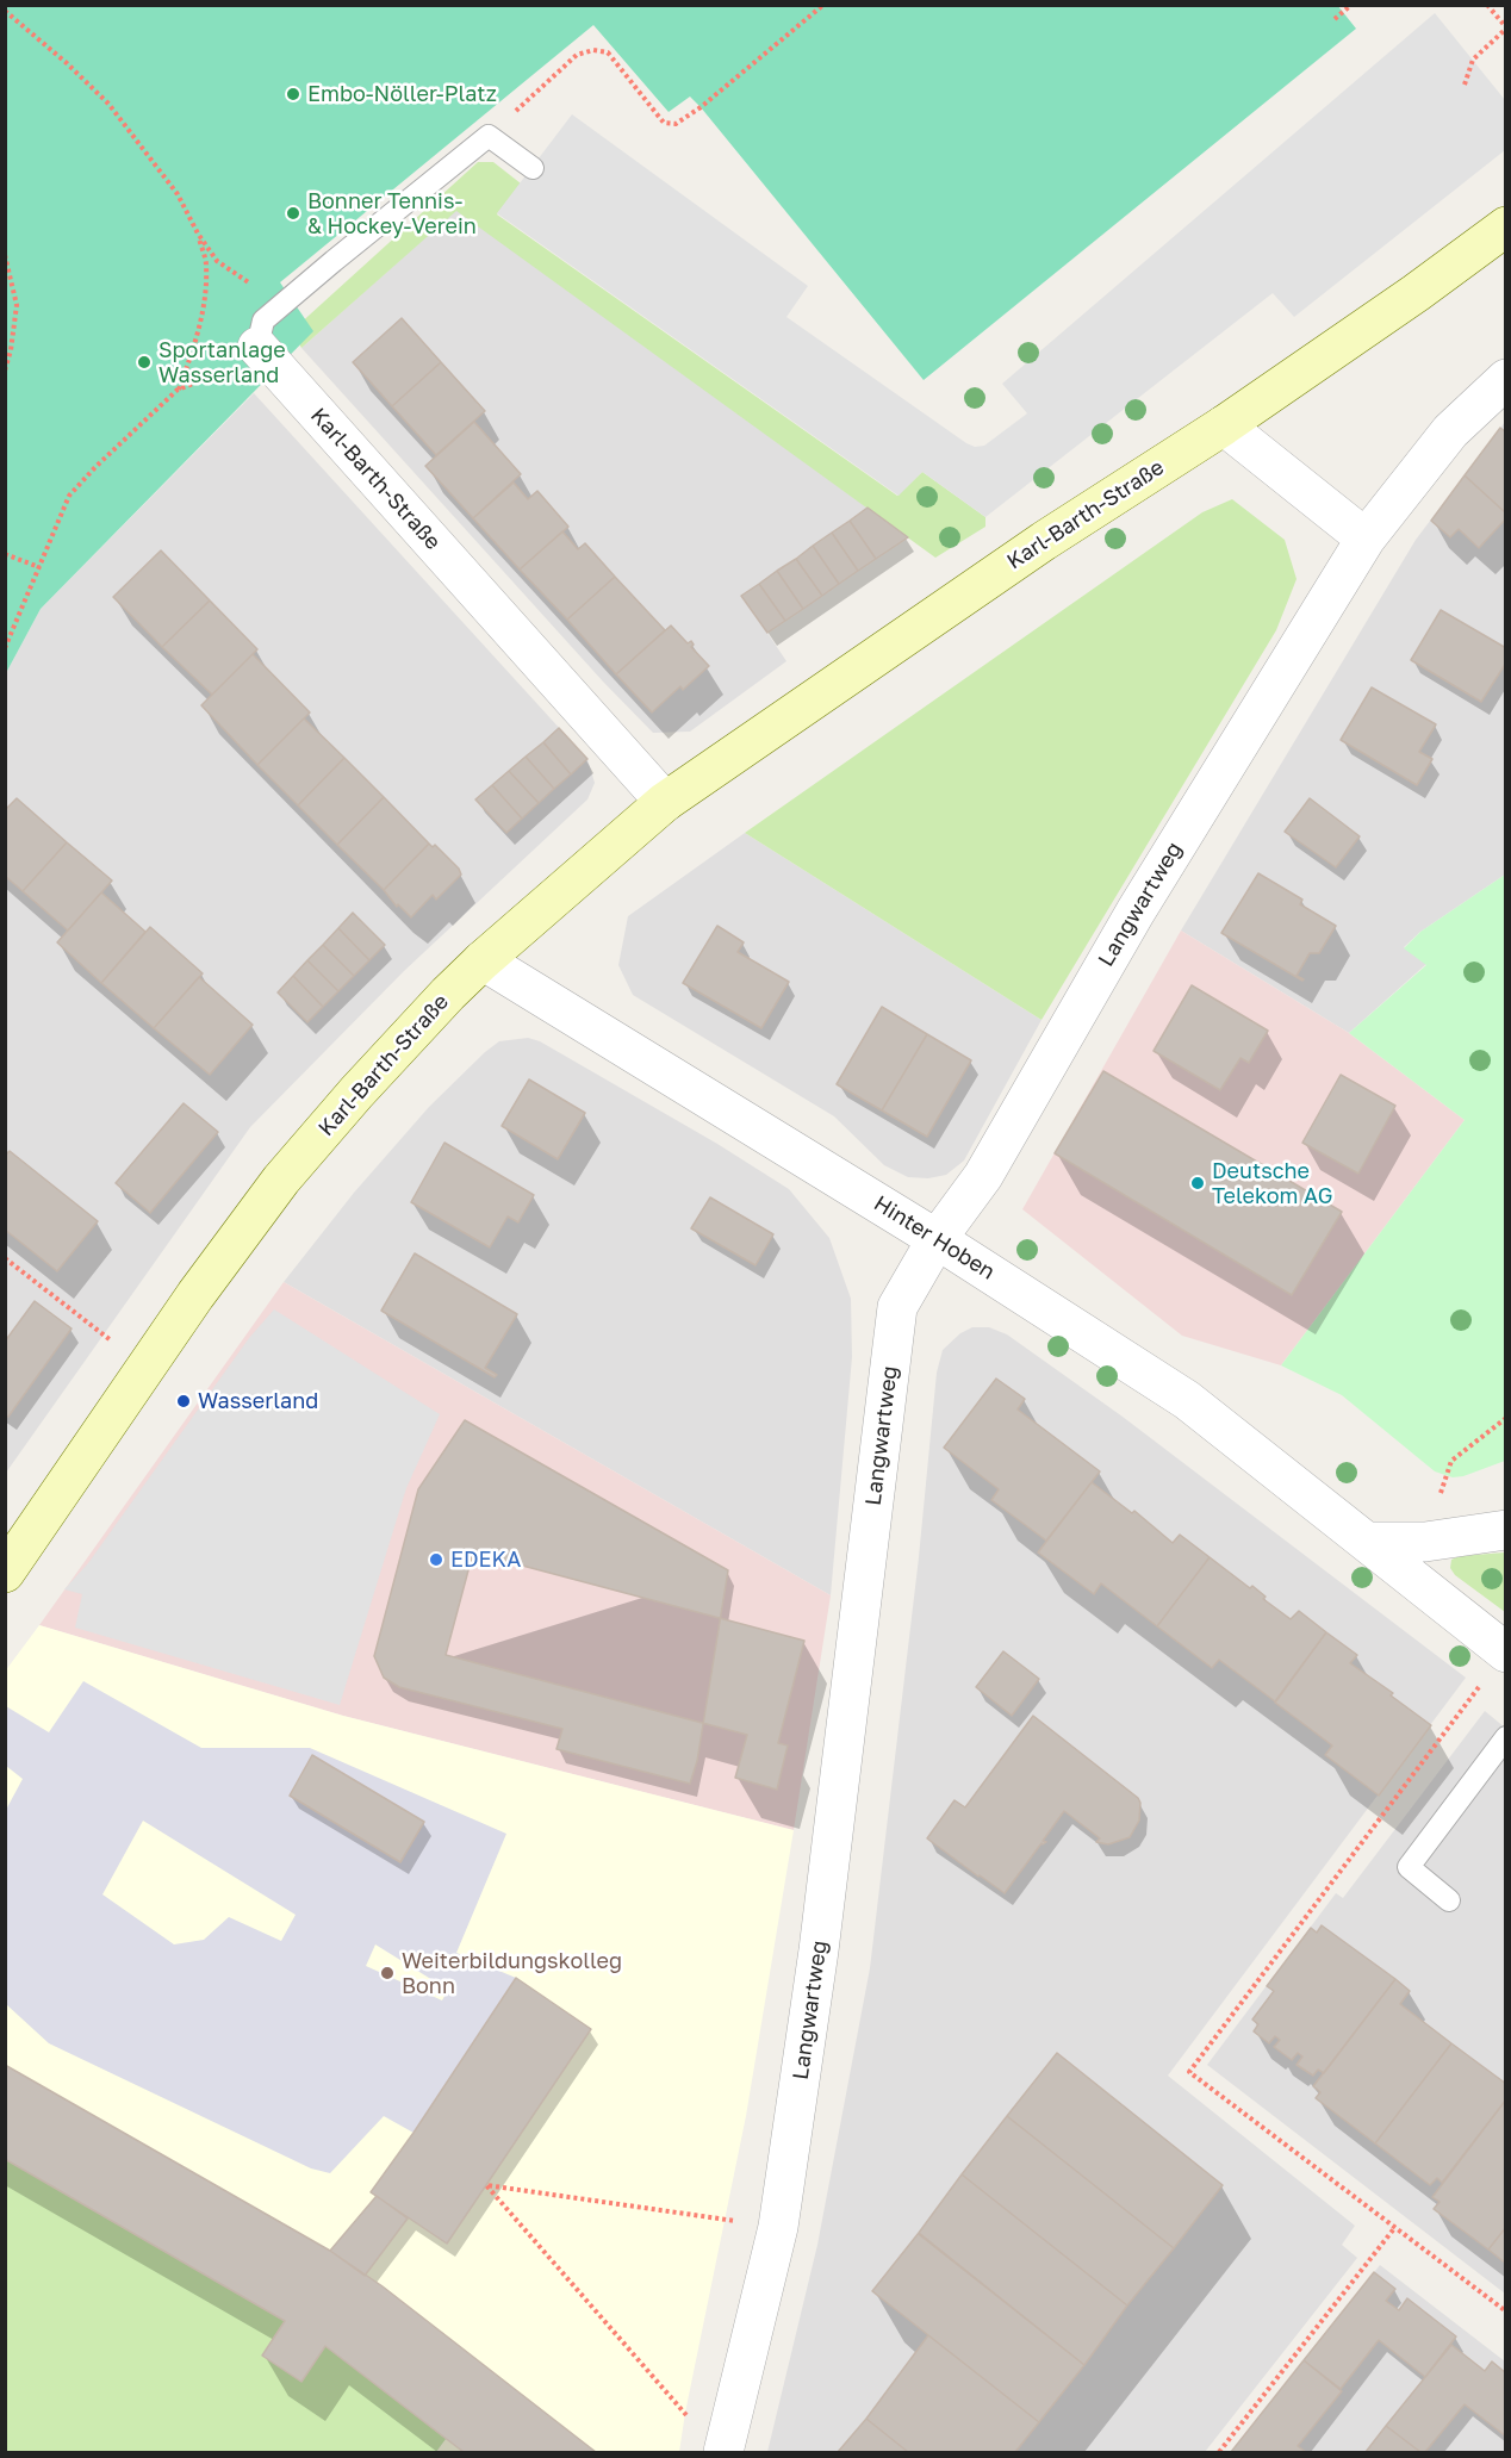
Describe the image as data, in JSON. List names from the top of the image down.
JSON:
{
  "streets": {
    "street": ["Karl-Barth-Straße", "Langwartweg", "Hinter Hoben"]
  },
  "crossings": [
    ["Karl-Barth-Straße", "Hinter Hoben"],
    ["Langwartweg", "Hinter Hoben"]
  ],
  "places": [
    "Embo-Nöller-Platz",
    "Bonner Tennis- & Hockey-Verein",
    "Sportanlage Wasserland",
    "Deutsche Telekom AG",
    "Wasserland",
    "EDEKA",
    "Weiterbildungskolleg Bonn"
  ]
}
